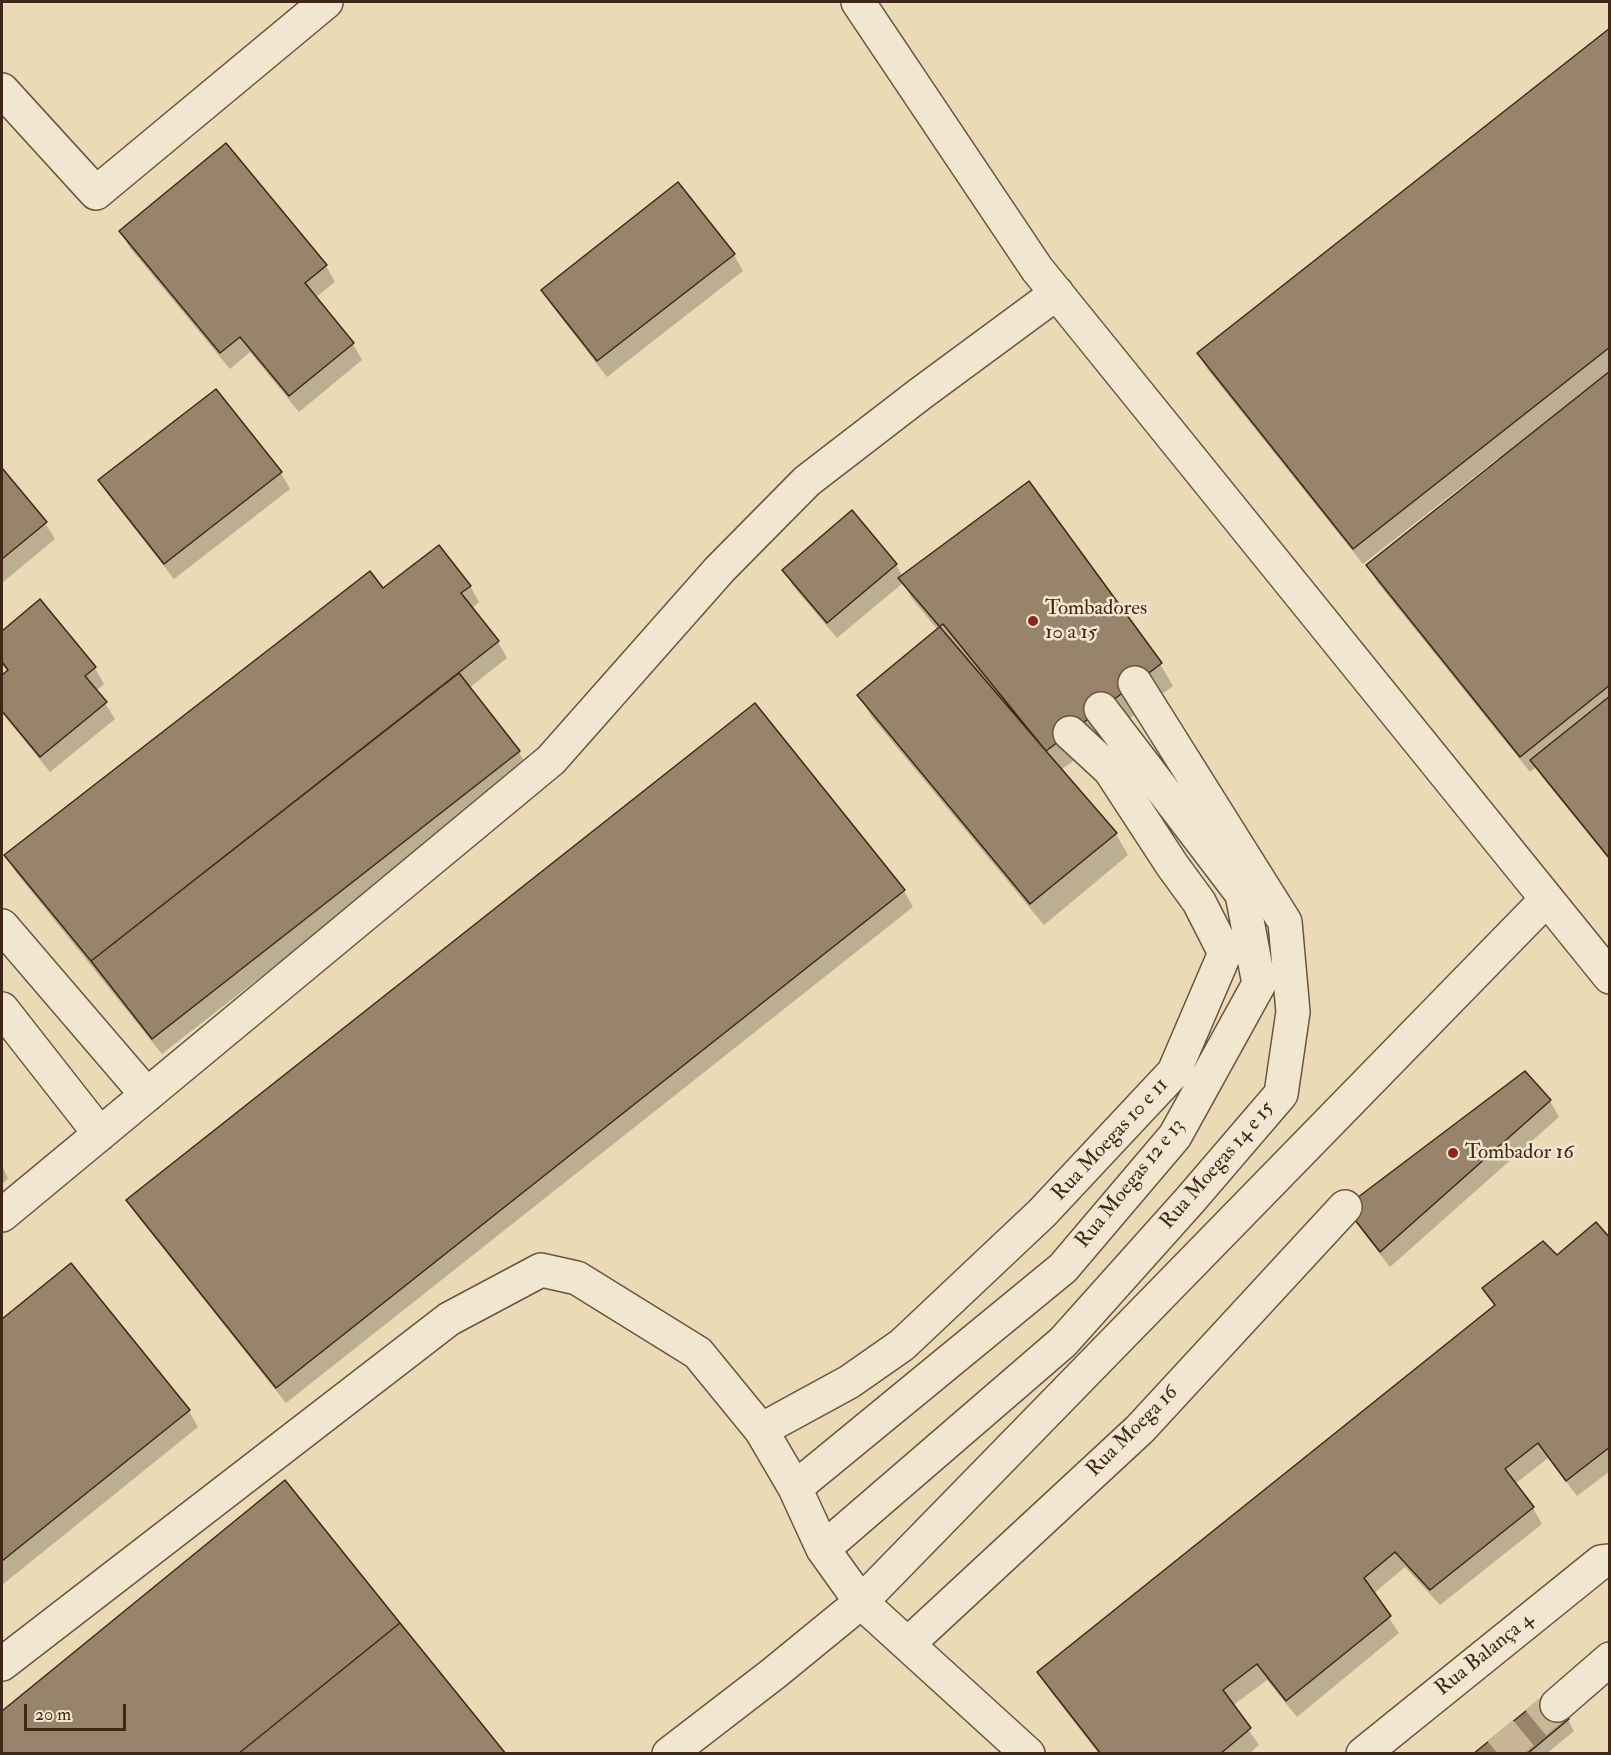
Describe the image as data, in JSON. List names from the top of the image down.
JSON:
{
  "streets": {
    "street": [
      "Rua Moegas 10 e 11",
      "Rua Moegas 14 e 15",
      "Rua Moegas 12 e 13",
      "Rua Moega 16",
      "Rua Balança 4"
    ]
  },
  "places": ["Tombadores 10 a 15", "Tombador 16"],
  "scale_bar": "20 m"
}
